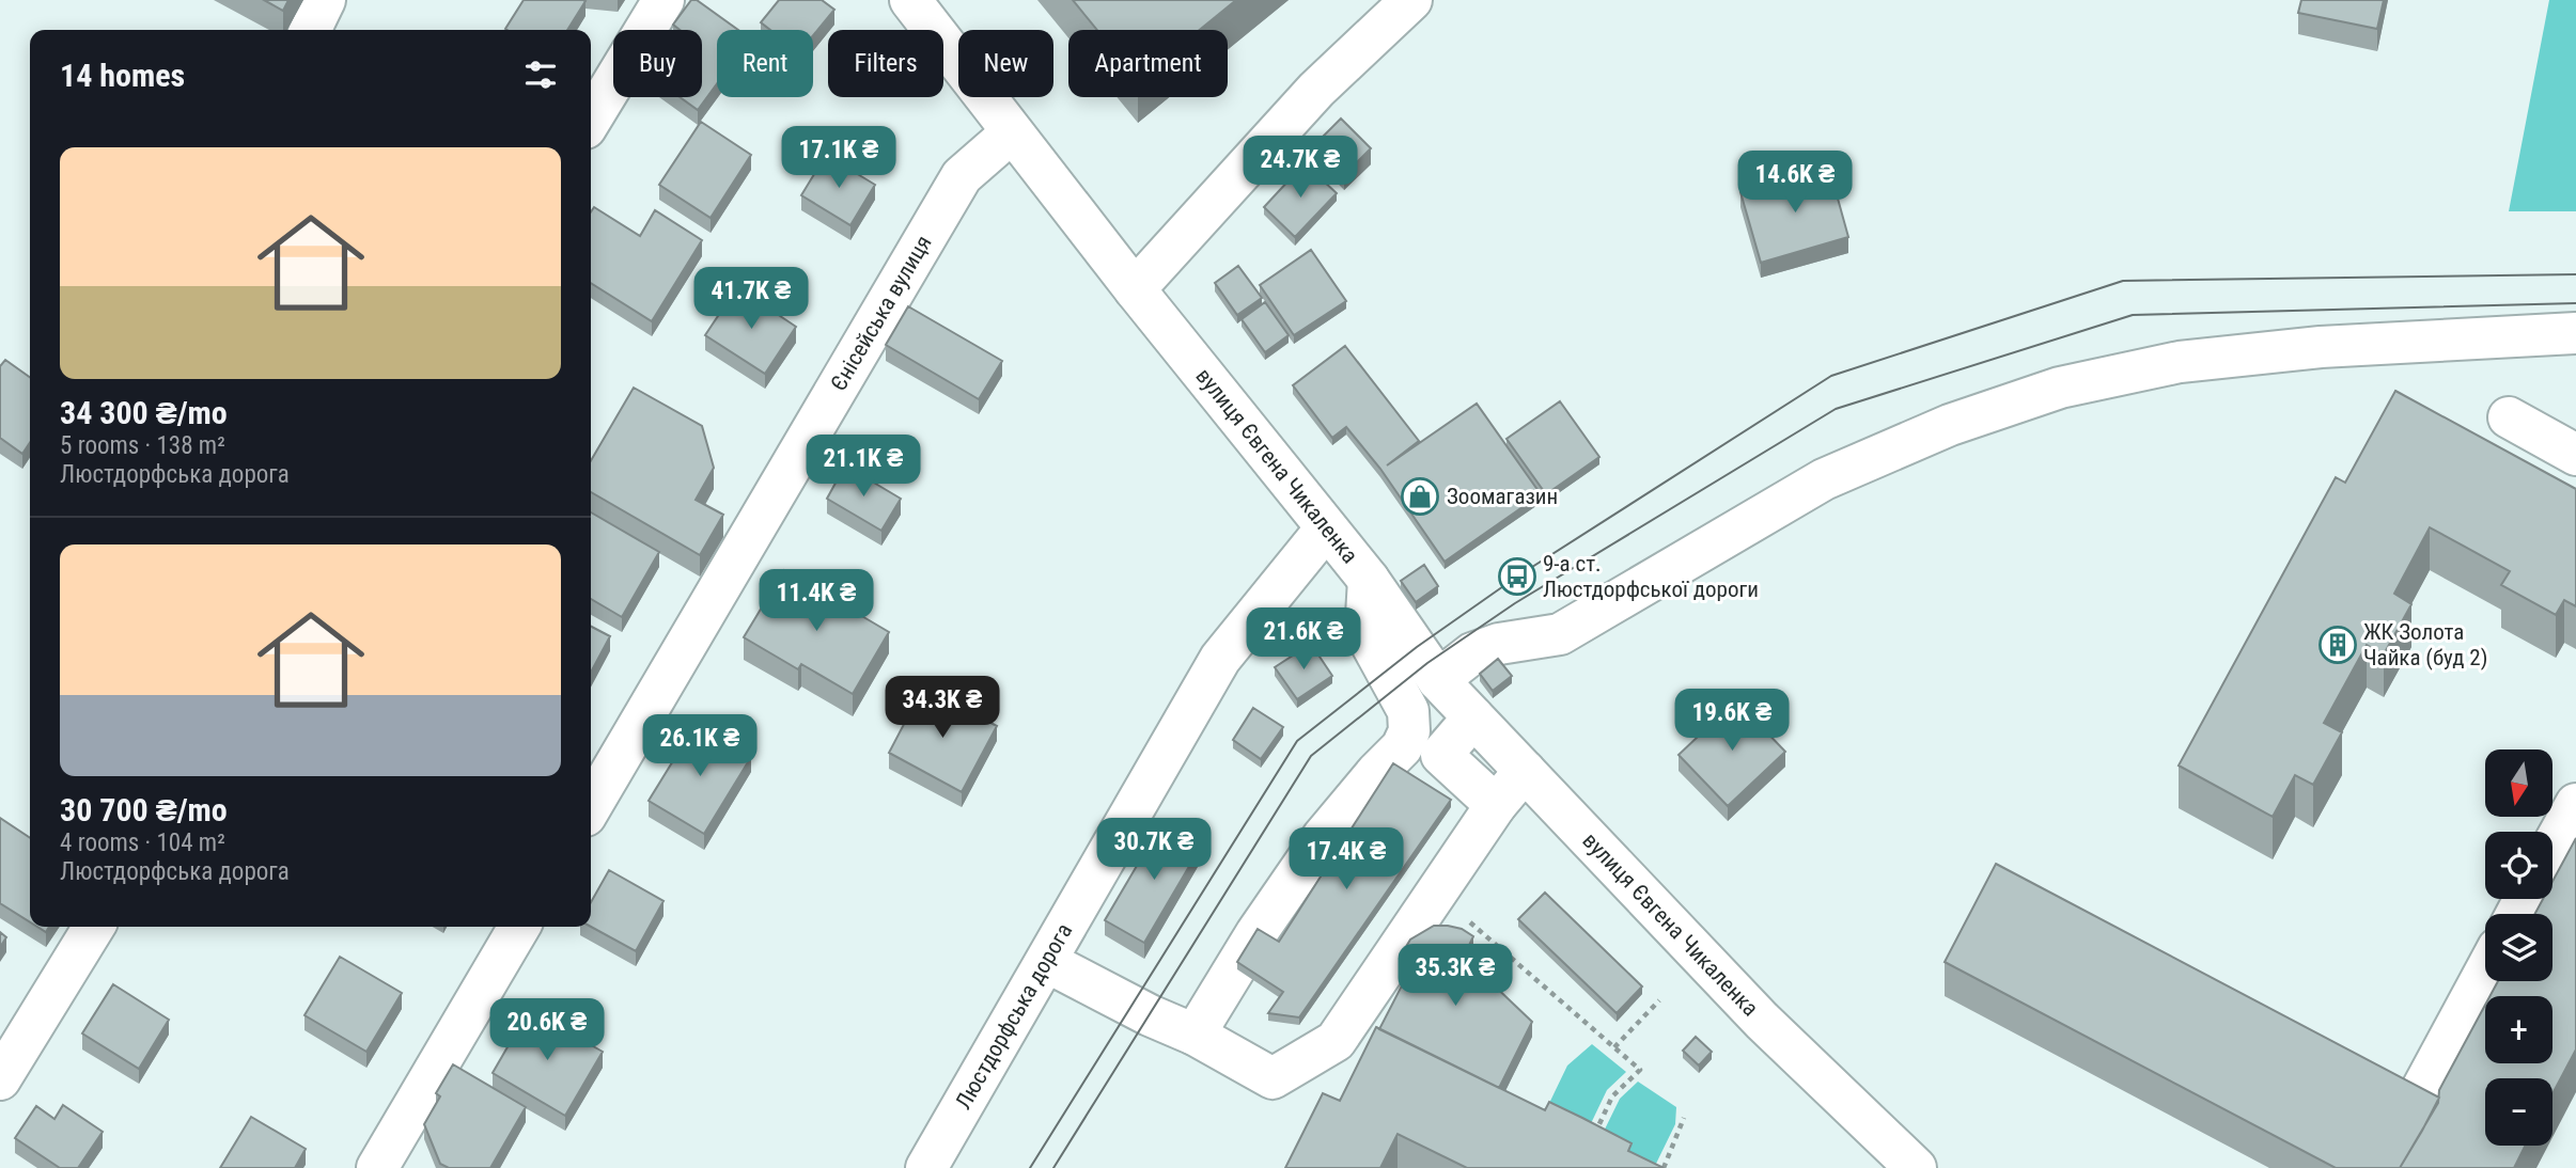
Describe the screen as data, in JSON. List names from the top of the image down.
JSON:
{
  "streets": {
    "street": ["Єнісейська вулиця", "вулиця Євгена Чикаленка", "Люстдорфська дорога"]
  },
  "crossings": [
    ["Єнісейська вулиця", "вулиця Євгена Чикаленка"],
    ["вулиця Євгена Чикаленка", "Люстдорфська дорога"]
  ],
  "places": {
    "shop": ["Зоомагазин"],
    "bus stop": ["9-а ст. Люстдорфської дороги"],
    "building": ["ЖК Золота Чайка (буд 2)"]
  },
  "north": "bottom",
  "page": {
    "chip": [
      "Buy",
      "Rent",
      "Filters",
      "New",
      "Apartment"
    ],
    "heading": "14 homes",
    "list": [
      {
        "name": "34 300 ₴/mo",
        "note": "5 rooms · 138 m² · Люстдорфська дорога"
      },
      {
        "name": "30 700 ₴/mo",
        "note": "4 rooms · 104 m² · Люстдорфська дорога"
      }
    ],
    "price": [
      "17.1K ₴",
      "24.7K ₴",
      "14.6K ₴",
      "41.7K ₴",
      "21.1K ₴",
      "11.4K ₴",
      "21.6K ₴",
      "34.3K ₴",
      "19.6K ₴",
      "26.1K ₴",
      "30.7K ₴",
      "17.4K ₴",
      "35.3K ₴",
      "20.6K ₴"
    ],
    "map_buttons": ["+", "−"]
  }
}
